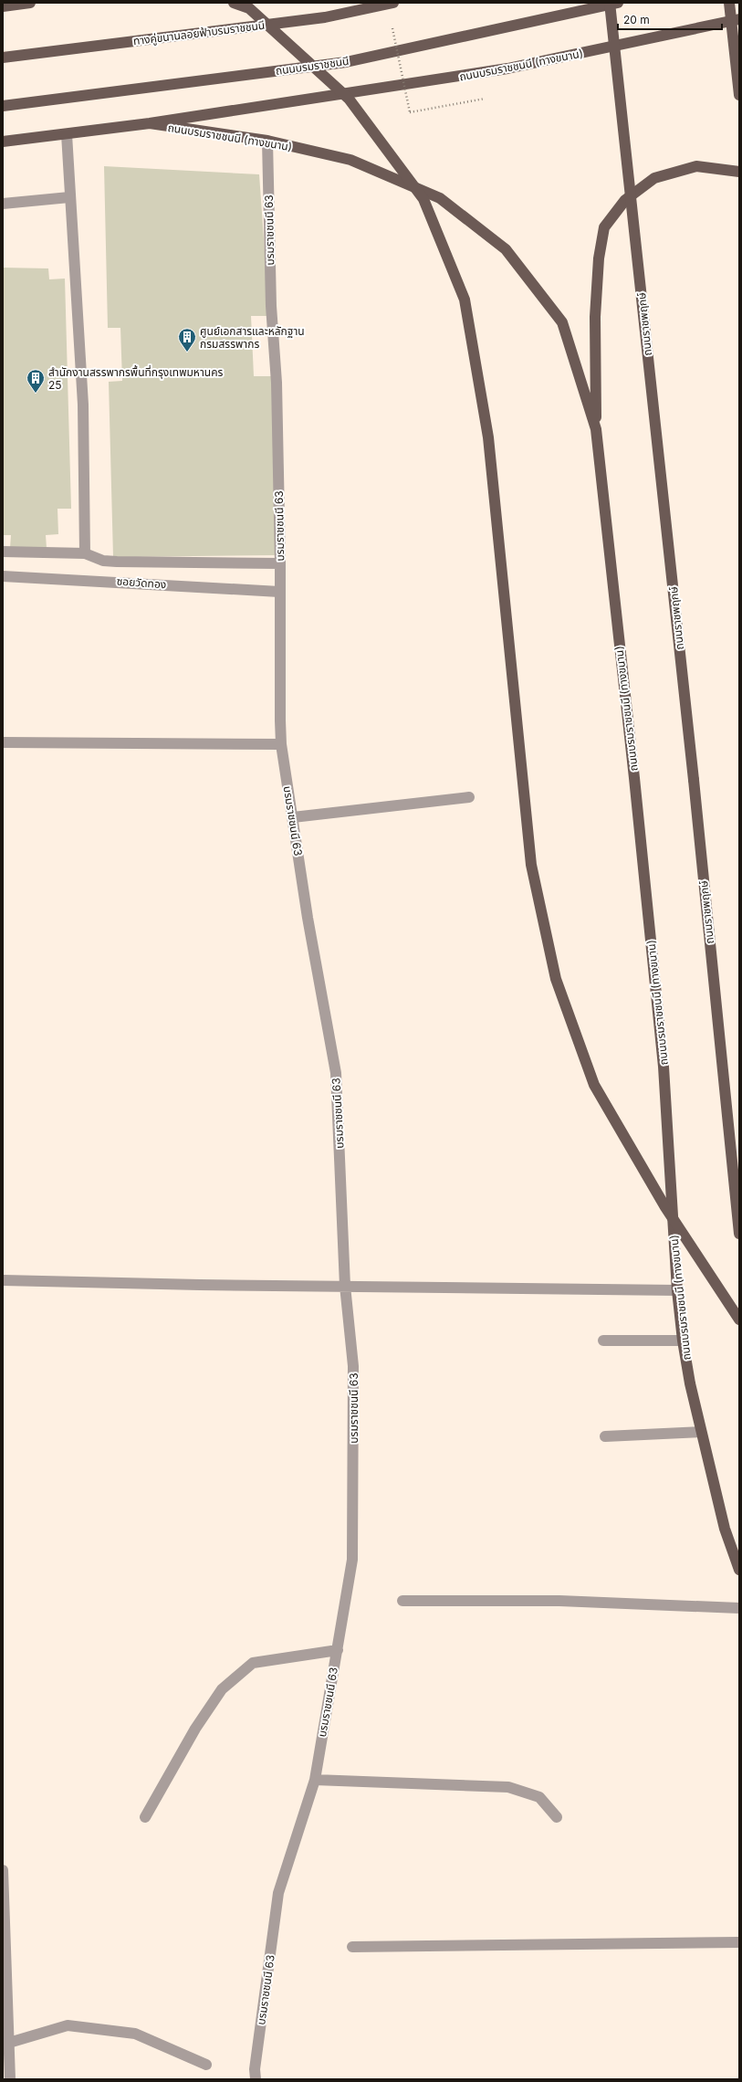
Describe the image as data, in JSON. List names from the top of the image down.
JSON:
{
  "streets": {
    "main road": [
      "ทางคู่ขนานลอยฟ้าบรมราชชนนี",
      "ถนนบรมราชชนนี (ทางขนาน)",
      "ถนนบรมราชชนนี",
      "ถนนราชพฤกษ์"
    ],
    "street": ["บรมราชชนนี 63", "ซอยวัดทอง"]
  },
  "crossings": [
    ["ถนนบรมราชชนนี (ทางขนาน)", "บรมราชชนนี 63"],
    ["บรมราชชนนี 63", "ซอยวัดทอง"]
  ],
  "places": {
    "building": ["ศูนย์เอกสารและหลักฐาน กรมสรรพากร", "สำนักงานสรรพากรพื้นที่กรุงเทพมหานคร 25"]
  },
  "scale_bar": "20 m"
}
